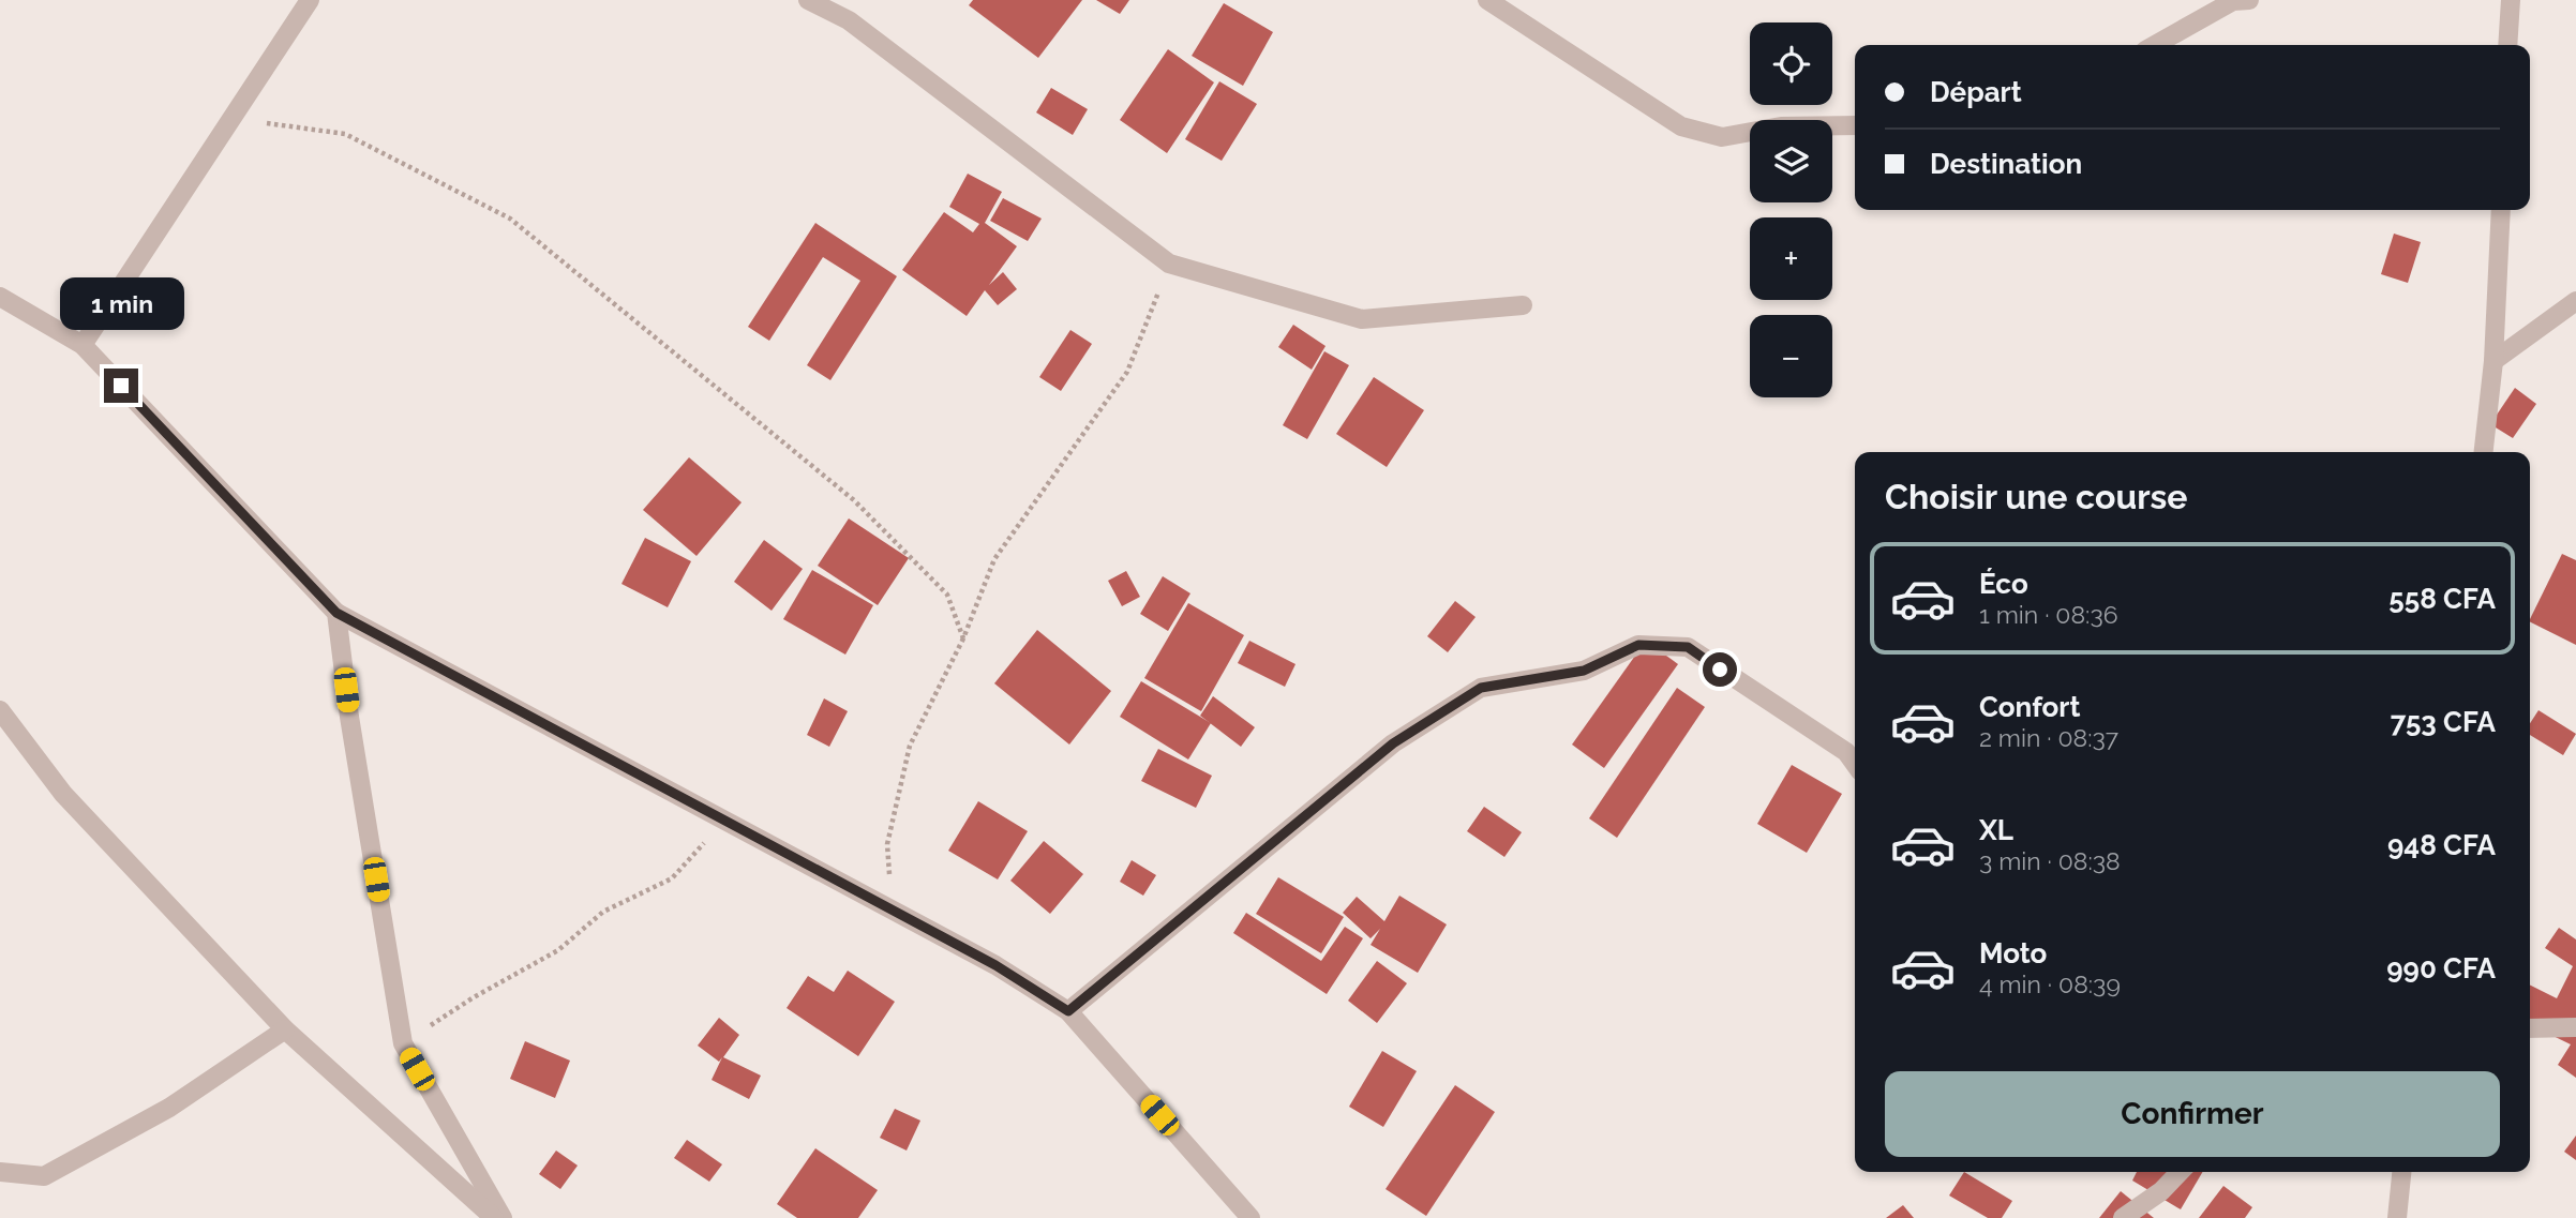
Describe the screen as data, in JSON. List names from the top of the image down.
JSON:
{
  "page": {
    "map_buttons": ["+", "−"],
    "banner": ["Départ", "Destination"],
    "bubble": "1 min",
    "heading": "Choisir une course",
    "list": [
      {
        "name": "Éco",
        "note": "1 min · 08:36",
        "value": "558 CFA"
      },
      {
        "name": "Confort",
        "note": "2 min · 08:37",
        "value": "753 CFA"
      },
      {
        "name": "XL",
        "note": "3 min · 08:38",
        "value": "948 CFA"
      },
      {
        "name": "Moto",
        "note": "4 min · 08:39",
        "value": "990 CFA"
      }
    ],
    "buttons": "Confirmer"
  }
}
